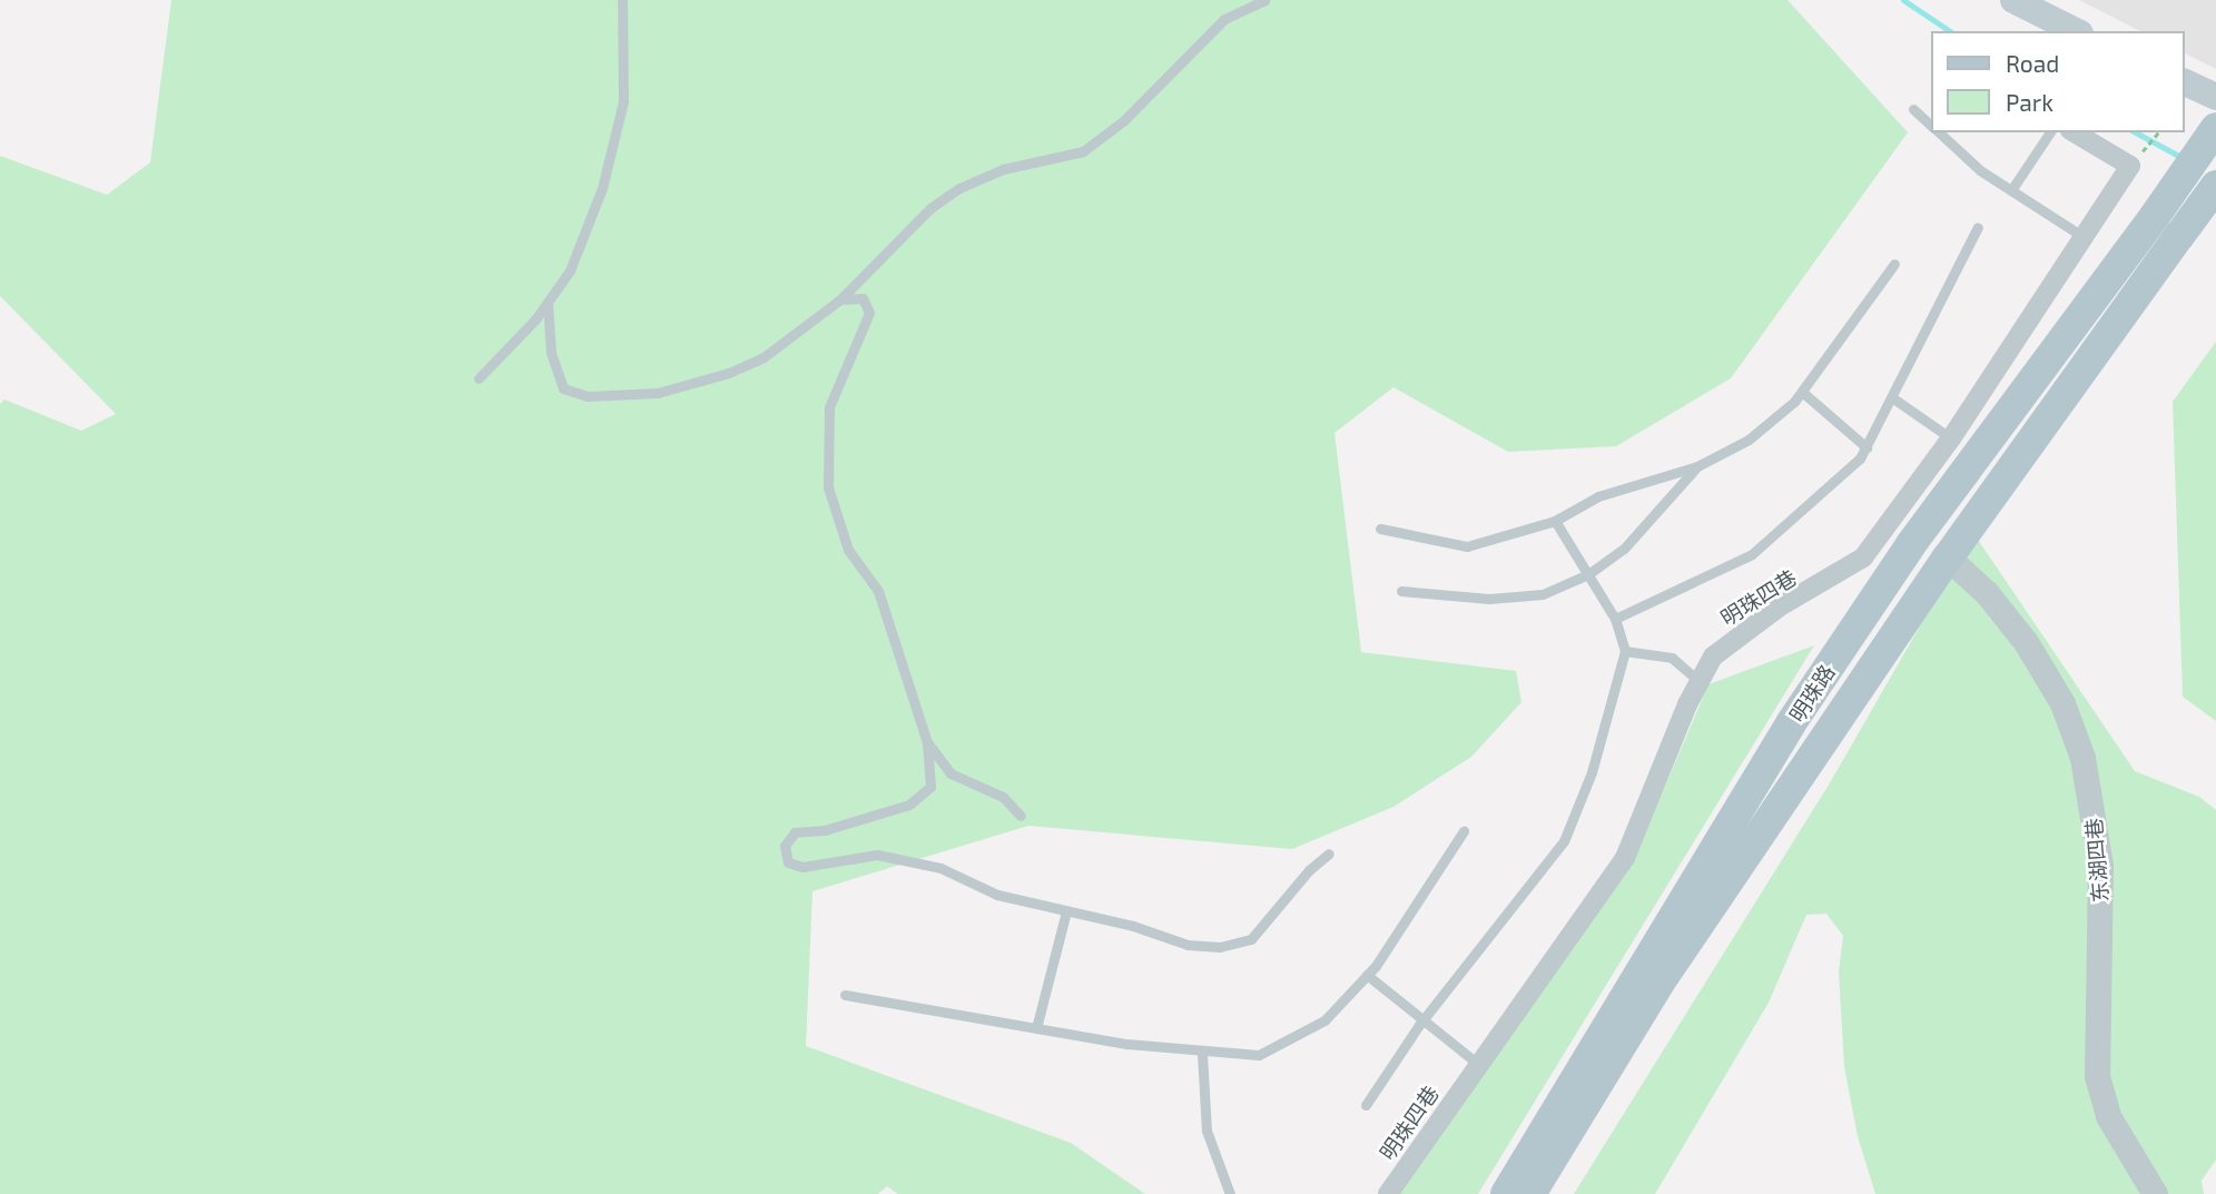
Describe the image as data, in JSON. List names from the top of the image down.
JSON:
{
  "streets": {
    "main road": ["明珠路"],
    "street": ["明珠四巷", "东湖四巷"]
  },
  "crossings": [
    ["明珠路", "东湖四巷"]
  ],
  "legend": ["Road", "Park"]
}
